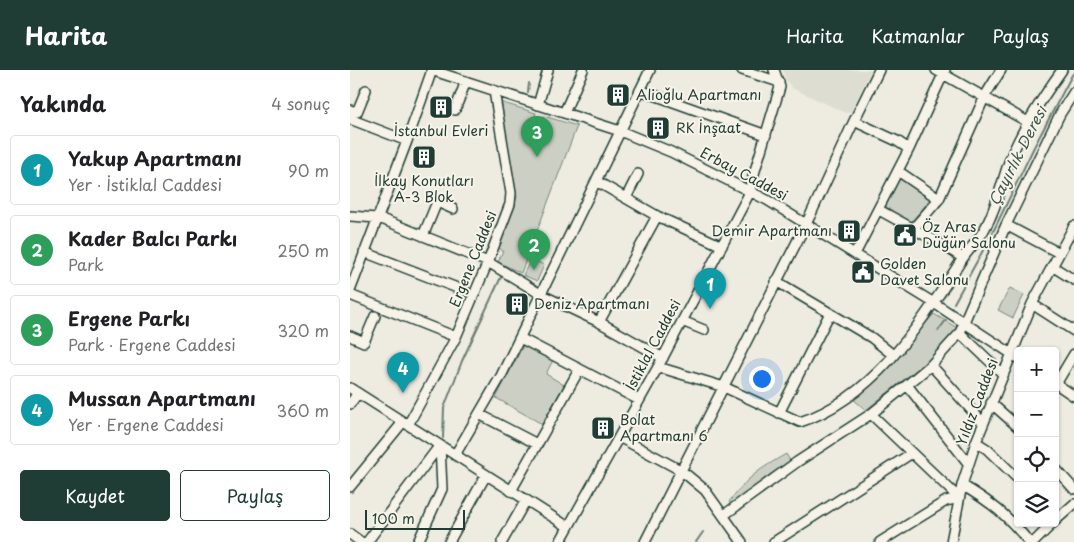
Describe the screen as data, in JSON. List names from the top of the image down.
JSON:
{
  "streets": {
    "street": [
      "Erbay Caddesi",
      "Ergene Caddesi",
      "İstiklal Caddesi",
      "Yıldız Caddesi"
    ]
  },
  "crossings": [
    ["Erbay Caddesi", "Ergene Caddesi"],
    ["Erbay Caddesi", "İstiklal Caddesi"],
    ["Erbay Caddesi", "Yıldız Caddesi"]
  ],
  "water": ["Çayırlık Deresi"],
  "places": {
    "building": [
      "Alioğlu Apartmanı",
      "İstanbul Evleri",
      "RK İnşaat",
      "İlkay Konutları A-3 Blok",
      "Demir Apartmanı",
      "Deniz Apartmanı",
      "Bolat Apartmanı 6"
    ],
    "public building": ["Öz Aras Düğün Salonu", "Golden Davet Salonu"]
  },
  "scale_bar": "100 m",
  "page": {
    "header": "Harita",
    "nav": ["Harita", "Katmanlar", "Paylaş"],
    "heading": ["Yakında", "4 sonuç"],
    "pins": [
      "3",
      "2",
      "1",
      "4"
    ],
    "list": [
      {
        "mark": "1",
        "name": "Yakup Apartmanı",
        "note": "Yer · İstiklal Caddesi",
        "value": "90 m"
      },
      {
        "mark": "2",
        "name": "Kader Balcı Parkı",
        "note": "Park",
        "value": "250 m"
      },
      {
        "mark": "3",
        "name": "Ergene Parkı",
        "note": "Park · Ergene Caddesi",
        "value": "320 m"
      },
      {
        "mark": "4",
        "name": "Mussan Apartmanı",
        "note": "Yer · Ergene Caddesi",
        "value": "360 m"
      }
    ],
    "map_buttons": ["+", "−"],
    "buttons": ["Kaydet", "Paylaş"],
    "scale": "100 m"
  }
}
